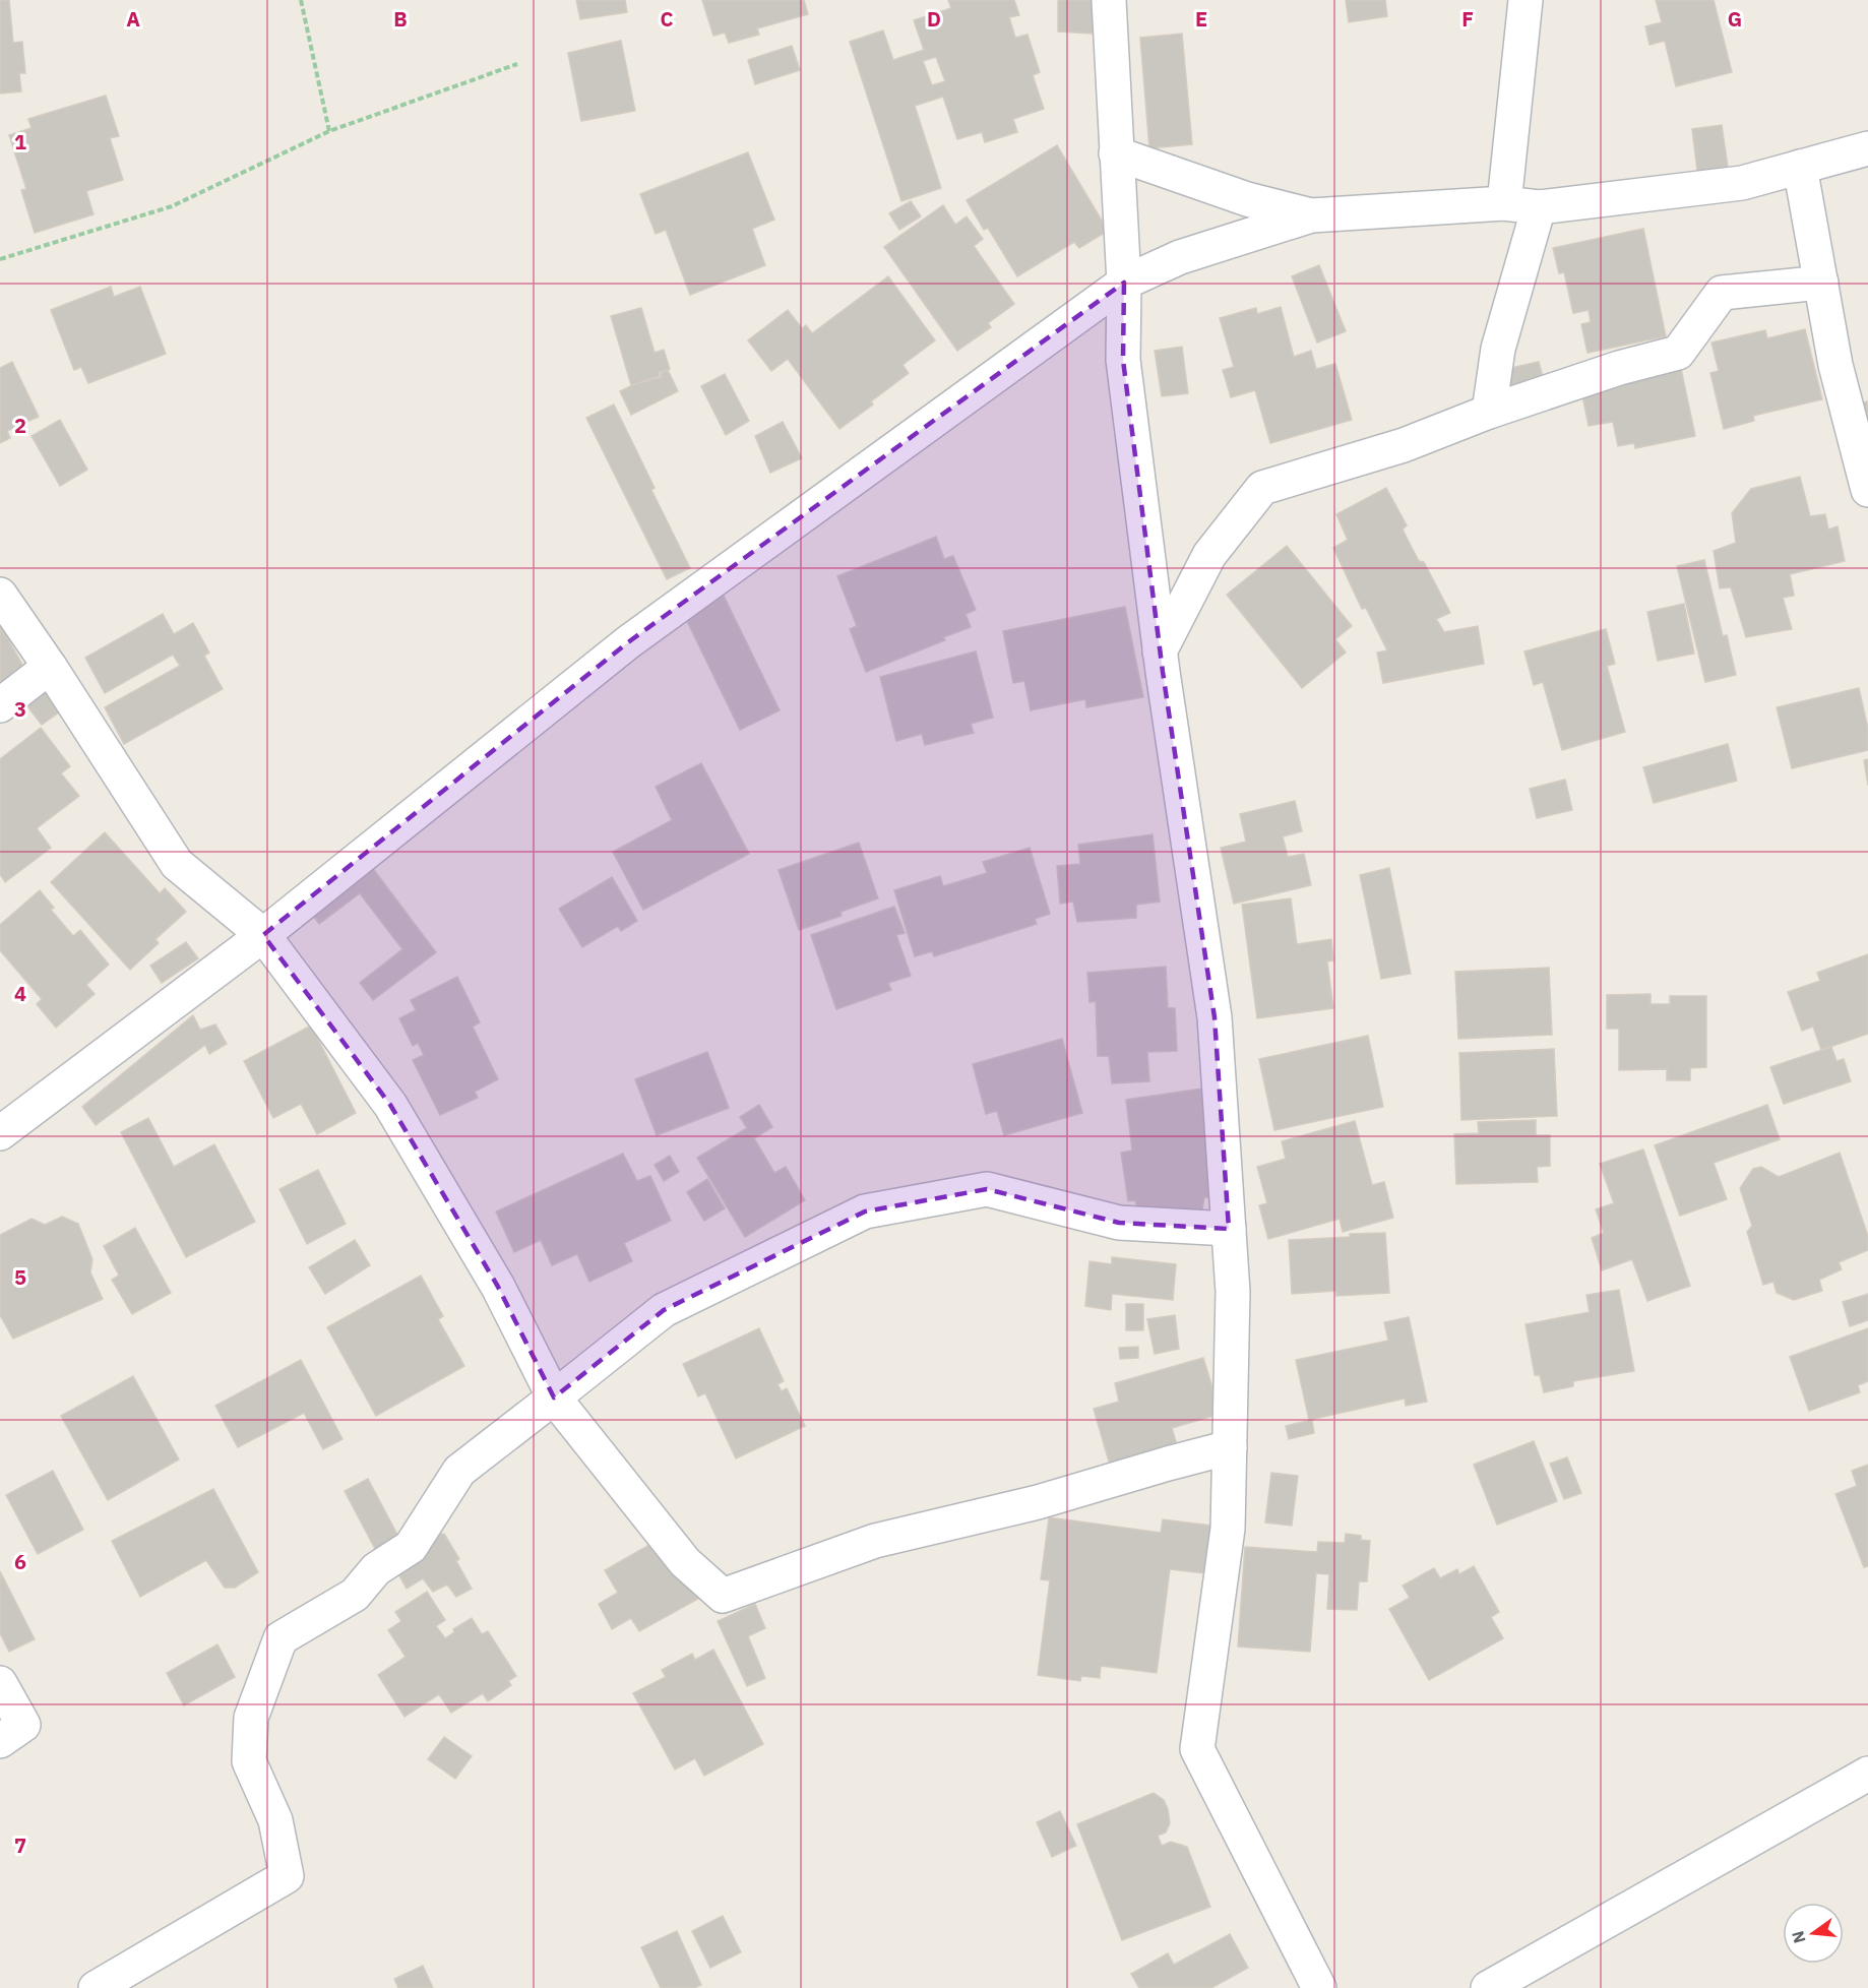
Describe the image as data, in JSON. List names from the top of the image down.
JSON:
{
  "north": "left",
  "grid": {
    "columns": [
      "A",
      "B",
      "C",
      "D",
      "E",
      "F",
      "G"
    ],
    "rows": [
      "1",
      "2",
      "3",
      "4",
      "5",
      "6",
      "7"
    ]
  }
}
